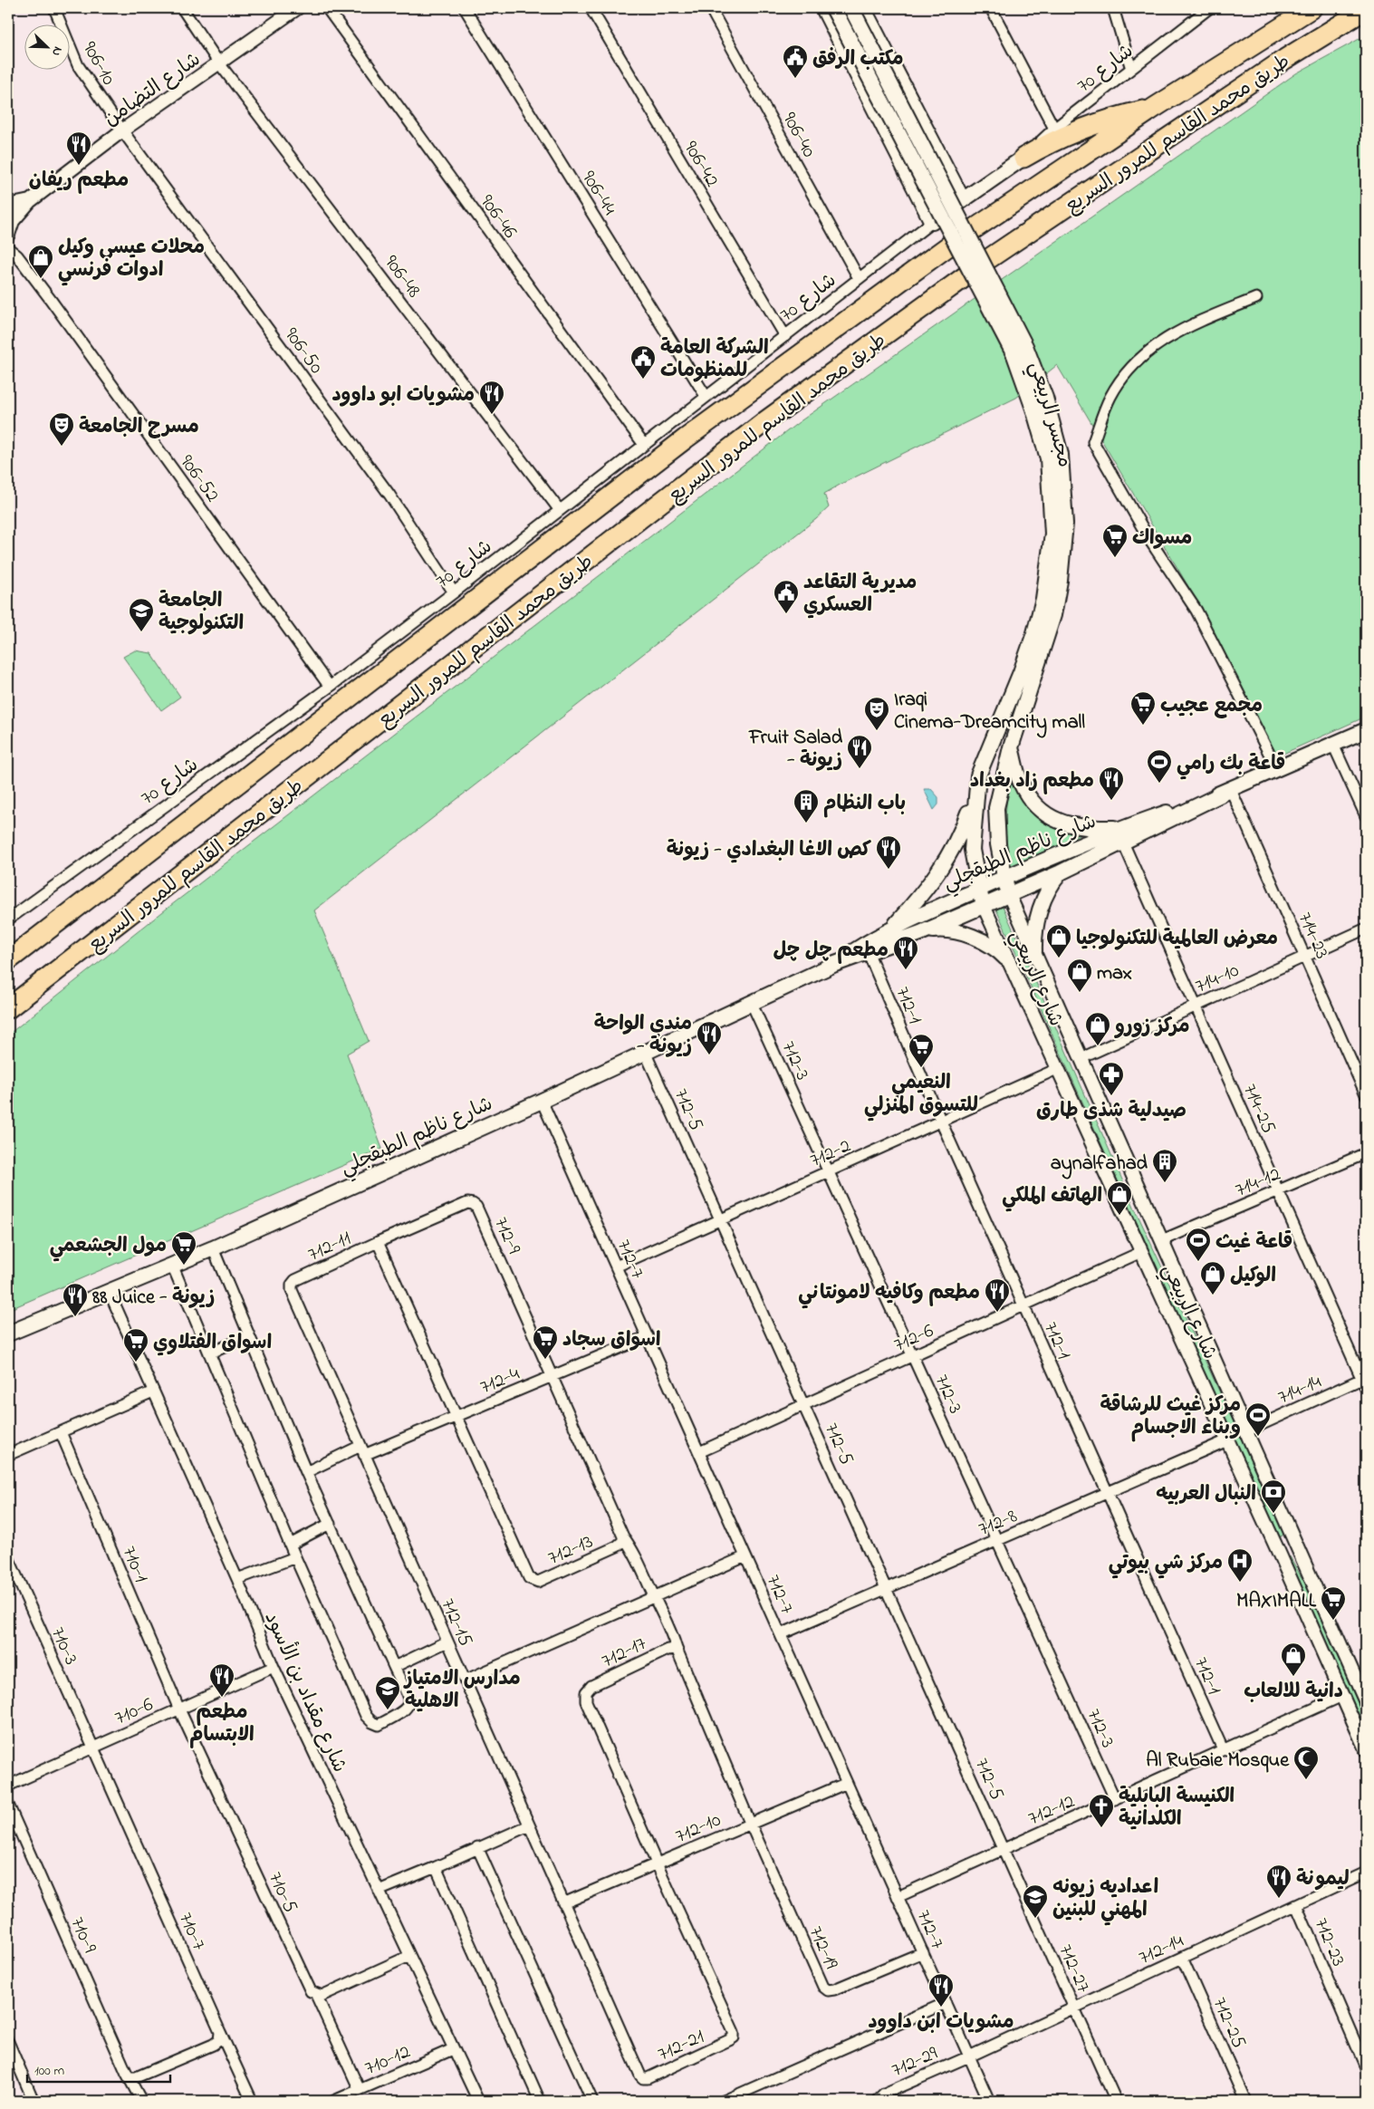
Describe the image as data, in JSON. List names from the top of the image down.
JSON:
{
  "streets": {
    "highway": ["طريق محمد القاسم للمرور السريع"],
    "main road": ["مجسر الربيعي", "شارع ناظم الطبقجلي", "شارع الربيعي"],
    "street": [
      "906-10",
      "شارع 70",
      "شارع التضامن",
      "906-40",
      "906-42",
      "906-44",
      "906-46",
      "906-48",
      "906-50",
      "906-52",
      "714-23",
      "714-10",
      "712-1",
      "712-3",
      "714-25",
      "712-5",
      "712-2",
      "714-12",
      "712-9",
      "712-11",
      "712-7",
      "712-6",
      "712-4",
      "714-14",
      "712-8",
      "712-13",
      "710-1",
      "712-15",
      "710-3",
      "712-17",
      "شارع مقداد بن الأسود",
      "710-6",
      "712-12",
      "712-10",
      "710-5",
      "710-7",
      "710-9",
      "712-23",
      "712-19",
      "712-14",
      "712-27",
      "712-25",
      "712-21",
      "710-12",
      "712-29"
    ]
  },
  "crossings": [
    ["906-10", "شارع التضامن"],
    ["906-10", "906-50"],
    ["شارع 70", "906-40"],
    ["شارع 70", "906-42"],
    ["شارع 70", "906-44"],
    ["شارع 70", "906-46"],
    ["شارع 70", "906-48"],
    ["شارع 70", "906-50"],
    ["شارع 70", "906-52"],
    ["شارع التضامن", "906-48"],
    ["شارع التضامن", "906-50"],
    ["مجسر الربيعي", "شارع ناظم الطبقجلي"],
    ["مجسر الربيعي", "شارع الربيعي"],
    ["شارع ناظم الطبقجلي", "714-23"],
    ["شارع ناظم الطبقجلي", "شارع الربيعي"],
    ["شارع ناظم الطبقجلي", "712-1"],
    ["شارع ناظم الطبقجلي", "712-3"],
    ["شارع ناظم الطبقجلي", "714-25"],
    ["شارع ناظم الطبقجلي", "712-5"],
    ["شارع ناظم الطبقجلي", "712-7"],
    ["شارع ناظم الطبقجلي", "شارع مقداد بن الأسود"],
    ["714-23", "714-10"],
    ["714-10", "شارع الربيعي"],
    ["714-10", "714-25"],
    ["شارع الربيعي", "712-2"],
    ["شارع الربيعي", "714-12"],
    ["شارع الربيعي", "712-6"],
    ["شارع الربيعي", "714-14"],
    ["شارع الربيعي", "712-8"],
    ["شارع الربيعي", "712-12"],
    ["712-1", "712-2"],
    ["712-1", "712-6"],
    ["712-1", "712-8"],
    ["712-1", "712-12"],
    ["712-3", "712-2"],
    ["712-3", "712-6"],
    ["712-3", "712-8"],
    ["712-3", "712-12"],
    ["714-25", "714-12"],
    ["714-25", "714-14"],
    ["712-5", "712-2"],
    ["712-5", "712-6"],
    ["712-5", "712-8"],
    ["712-5", "712-12"],
    ["712-5", "712-27"],
    ["712-2", "712-7"],
    ["712-9", "712-11"],
    ["712-9", "712-4"],
    ["712-11", "712-4"],
    ["712-11", "712-13"],
    ["712-11", "712-15"],
    ["712-7", "712-6"],
    ["712-7", "712-4"],
    ["712-7", "712-8"],
    ["712-7", "712-12"],
    ["712-7", "712-10"],
    ["712-7", "712-19"],
    ["712-7", "712-14"],
    ["712-7", "712-29"],
    ["712-4", "712-13"],
    ["712-4", "712-15"],
    ["710-1", "710-6"],
    ["710-1", "710-5"],
    ["712-15", "712-10"],
    ["712-15", "712-21"],
    ["710-3", "710-6"],
    ["710-3", "710-7"],
    ["712-17", "712-10"],
    ["712-17", "712-19"],
    ["712-17", "712-21"],
    ["شارع مقداد بن الأسود", "710-6"],
    ["شارع مقداد بن الأسود", "710-12"],
    ["710-6", "710-5"],
    ["710-6", "710-7"],
    ["712-12", "712-27"],
    ["712-10", "712-19"],
    ["712-10", "712-21"],
    ["710-5", "710-12"],
    ["712-23", "712-14"],
    ["712-14", "712-27"],
    ["712-14", "712-25"],
    ["712-14", "712-29"]
  ],
  "places": {
    "public building": ["مكتب الرفق", "الشركة العامة للمنظومات", "مديرية التقاعد العسكري"],
    "restaurant": [
      "مطعم ريفان",
      "مشويات ابو داوود",
      "Fruit Salad - زيونة",
      "مطعم زاد بغداد",
      "كص الاغا البغدادي - زيونة",
      "مطعم چل چل",
      "مندي الواحة - زيونة",
      "مطعم وكافيه لامونتاني",
      "88 Juice - زيونة",
      "مطعم الابتسام",
      "ليمونة",
      "مشويات ابن داوود"
    ],
    "shop": [
      "محلات عيسى وكيل ادوات فرنسي",
      "معرض العالمية للتكنولوجيا",
      "max",
      "مركز زورو",
      "الهاتف الملكي",
      "الوكيل",
      "دانية للالعاب"
    ],
    "theatre": ["مسرح الجامعة", "Iraqi Cinema-Dreamcity mall"],
    "supermarket": [
      "مسواك",
      "مجمع عجيب",
      "النعيمي للتسوق المنزلي",
      "مول الجشعمي",
      "اسواق سجاد",
      "اسواق الفتلاوي",
      "MAXIMALL"
    ],
    "school or university": ["الجامعة التكنولوجية", "مدارس الامتياز الاهلية", "اعداديه زيونه المهني للبنين"],
    "sports": ["قاعة بك رامي", "قاعة غيث", "مركز غيث للرشاقة وبناء الاجسام"],
    "building": ["باب النظام", "aynalfahad"],
    "pharmacy": ["صيدلية شذى طارق"],
    "bank": ["النبال العربيه"],
    "hospital": ["مركز شي بيوتي"],
    "mosque": ["Al Rubaie Mosque"],
    "church": ["الكنيسة البابلية الكلدانية"]
  },
  "scale_bar": "100 m",
  "north": "bottom right"
}
